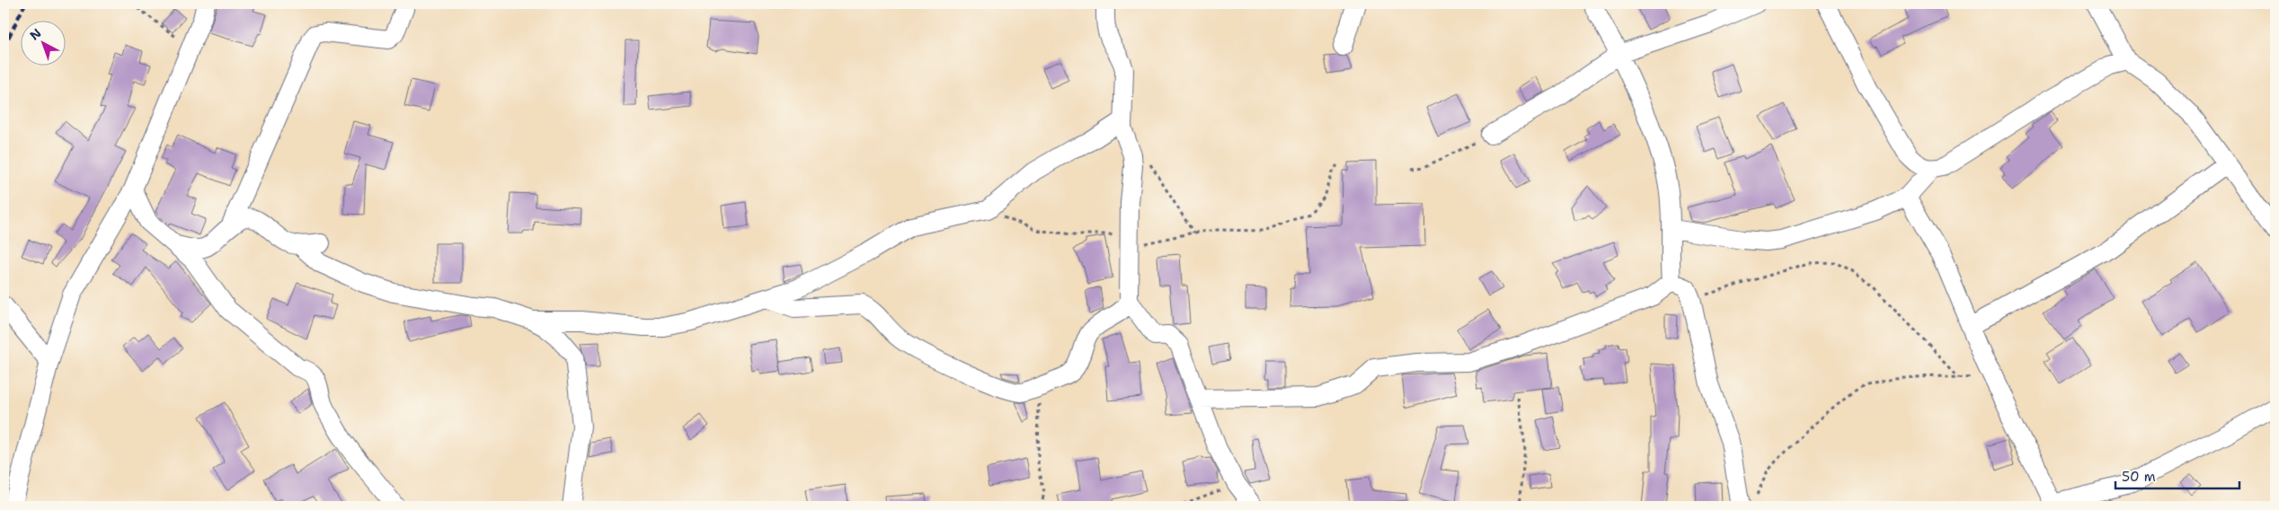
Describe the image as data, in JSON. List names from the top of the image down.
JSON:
{
  "scale_bar": "50 m",
  "north": "top left"
}
